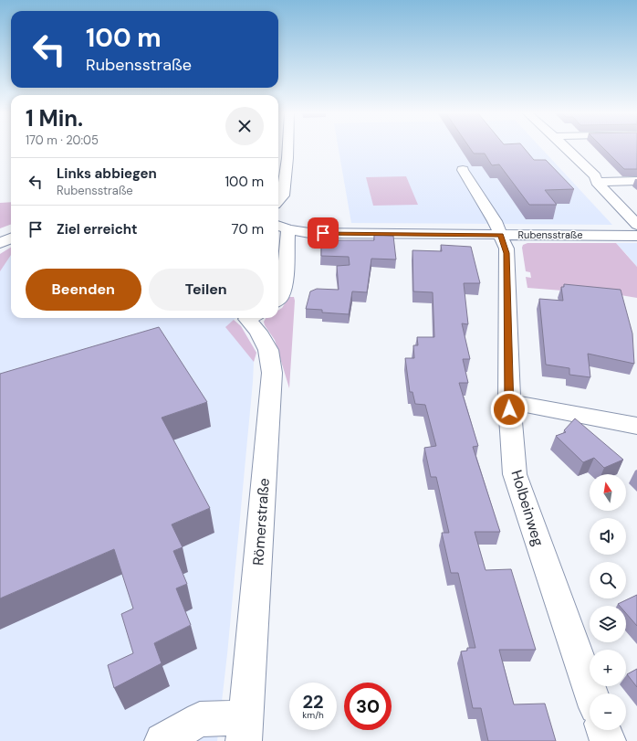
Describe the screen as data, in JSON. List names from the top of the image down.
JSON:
{
  "streets": {
    "street": ["Rubensstraße", "Holbeinweg", "Römerstraße"]
  },
  "crossings": [
    ["Rubensstraße", "Holbeinweg"]
  ],
  "north": "top",
  "page": {
    "turn": ["100 m", "Rubensstraße"],
    "heading": ["1 Min.", "170 m · 20:05"],
    "list": [
      {
        "name": "Links abbiegen",
        "note": "Rubensstraße",
        "value": "100 m"
      },
      {
        "name": "Ziel erreicht",
        "value": "70 m"
      }
    ],
    "buttons": ["Beenden", "Teilen"],
    "map_buttons": ["+", "−"],
    "speed": "22 km/h",
    "limit": "30"
  }
}
